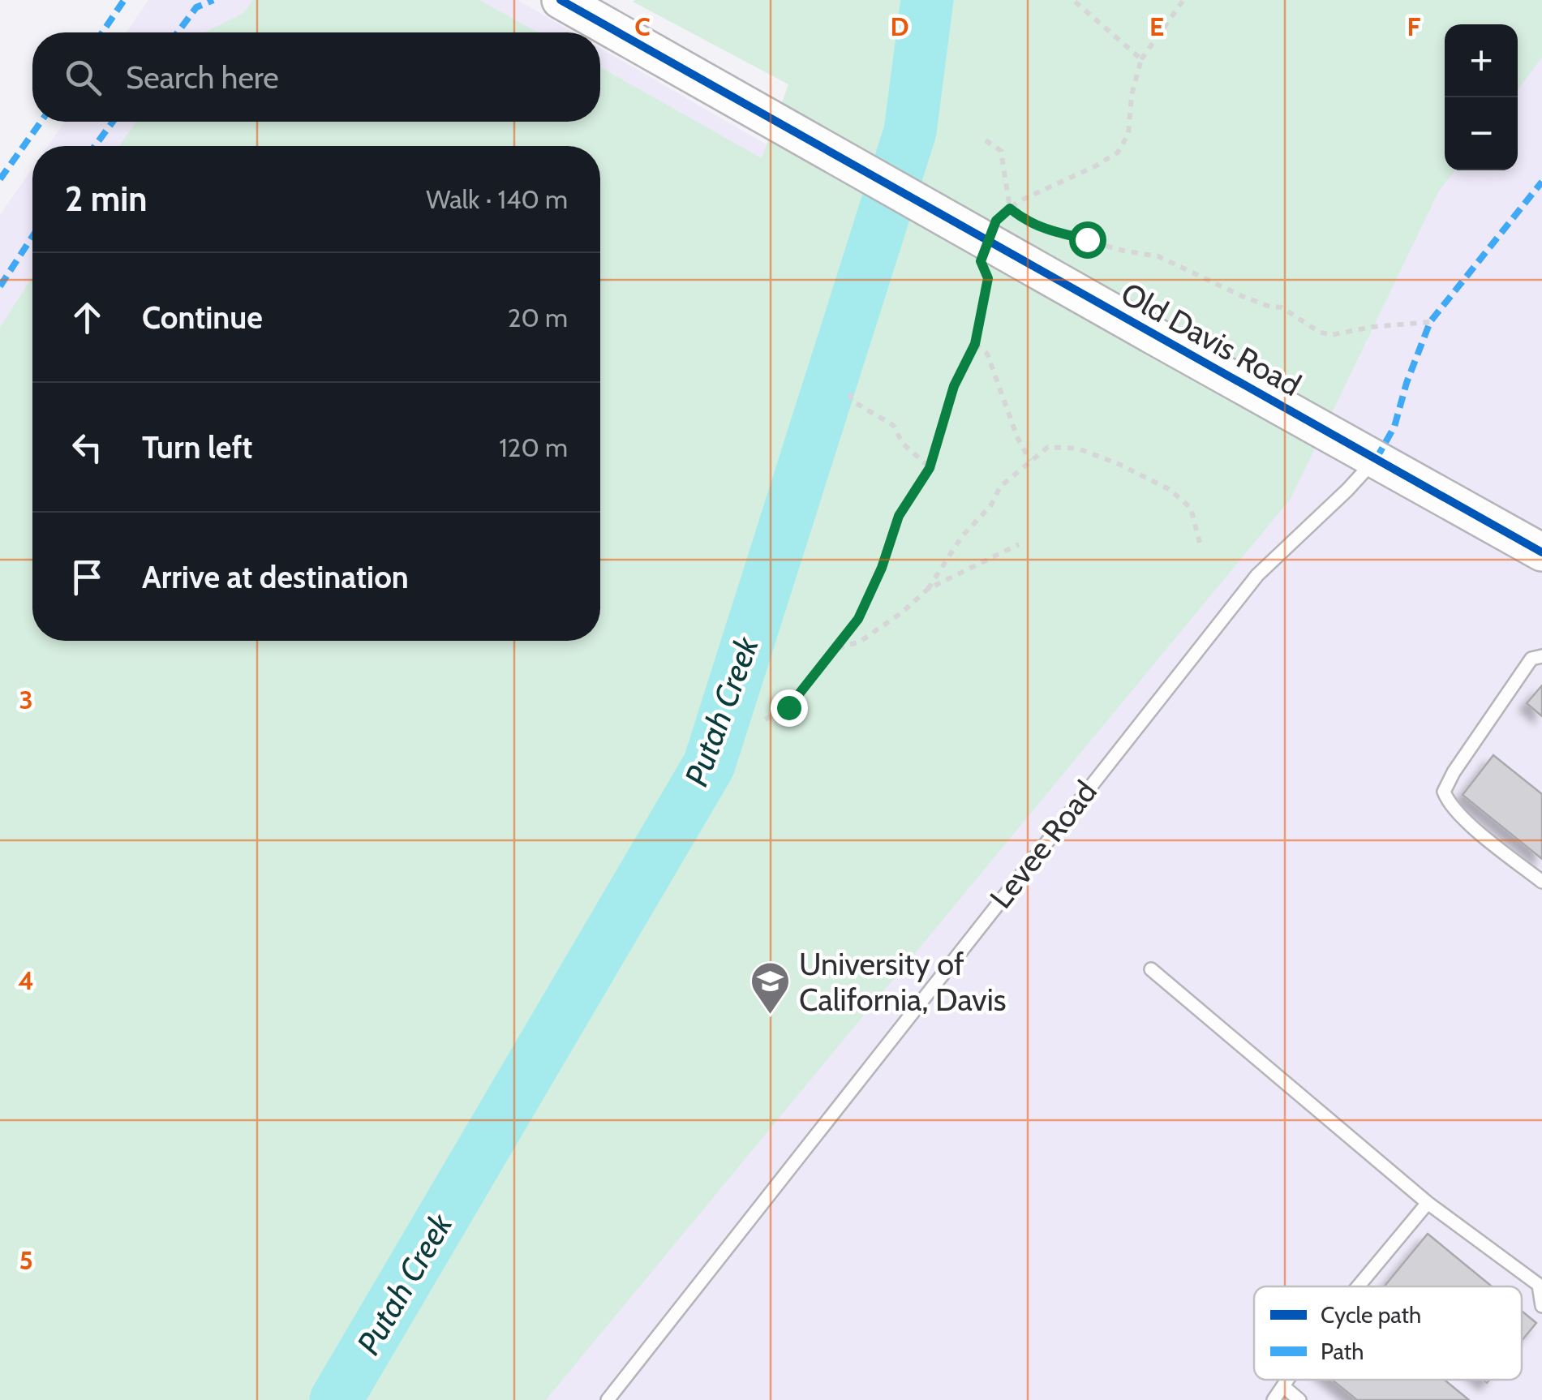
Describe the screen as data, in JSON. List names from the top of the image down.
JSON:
{
  "streets": {
    "street": ["Old Davis Road"],
    "lane": ["Levee Road"]
  },
  "crossings": [
    ["Old Davis Road", "Levee Road"]
  ],
  "water": ["Putah Creek"],
  "places": {
    "school or university": ["University of California, Davis"]
  },
  "legend": ["Cycle path", "Path"],
  "page": {
    "map_buttons": ["+", "−"],
    "search": "Search here",
    "heading": ["2 min", "Walk · 140 m"],
    "list": [
      ["Continue", "20 m"],
      ["Turn left", "120 m"],
      "Arrive at destination"
    ]
  },
  "grid": {
    "columns": [
      "C",
      "D",
      "E",
      "F"
    ],
    "rows": ["3", "4", "5"]
  }
}
